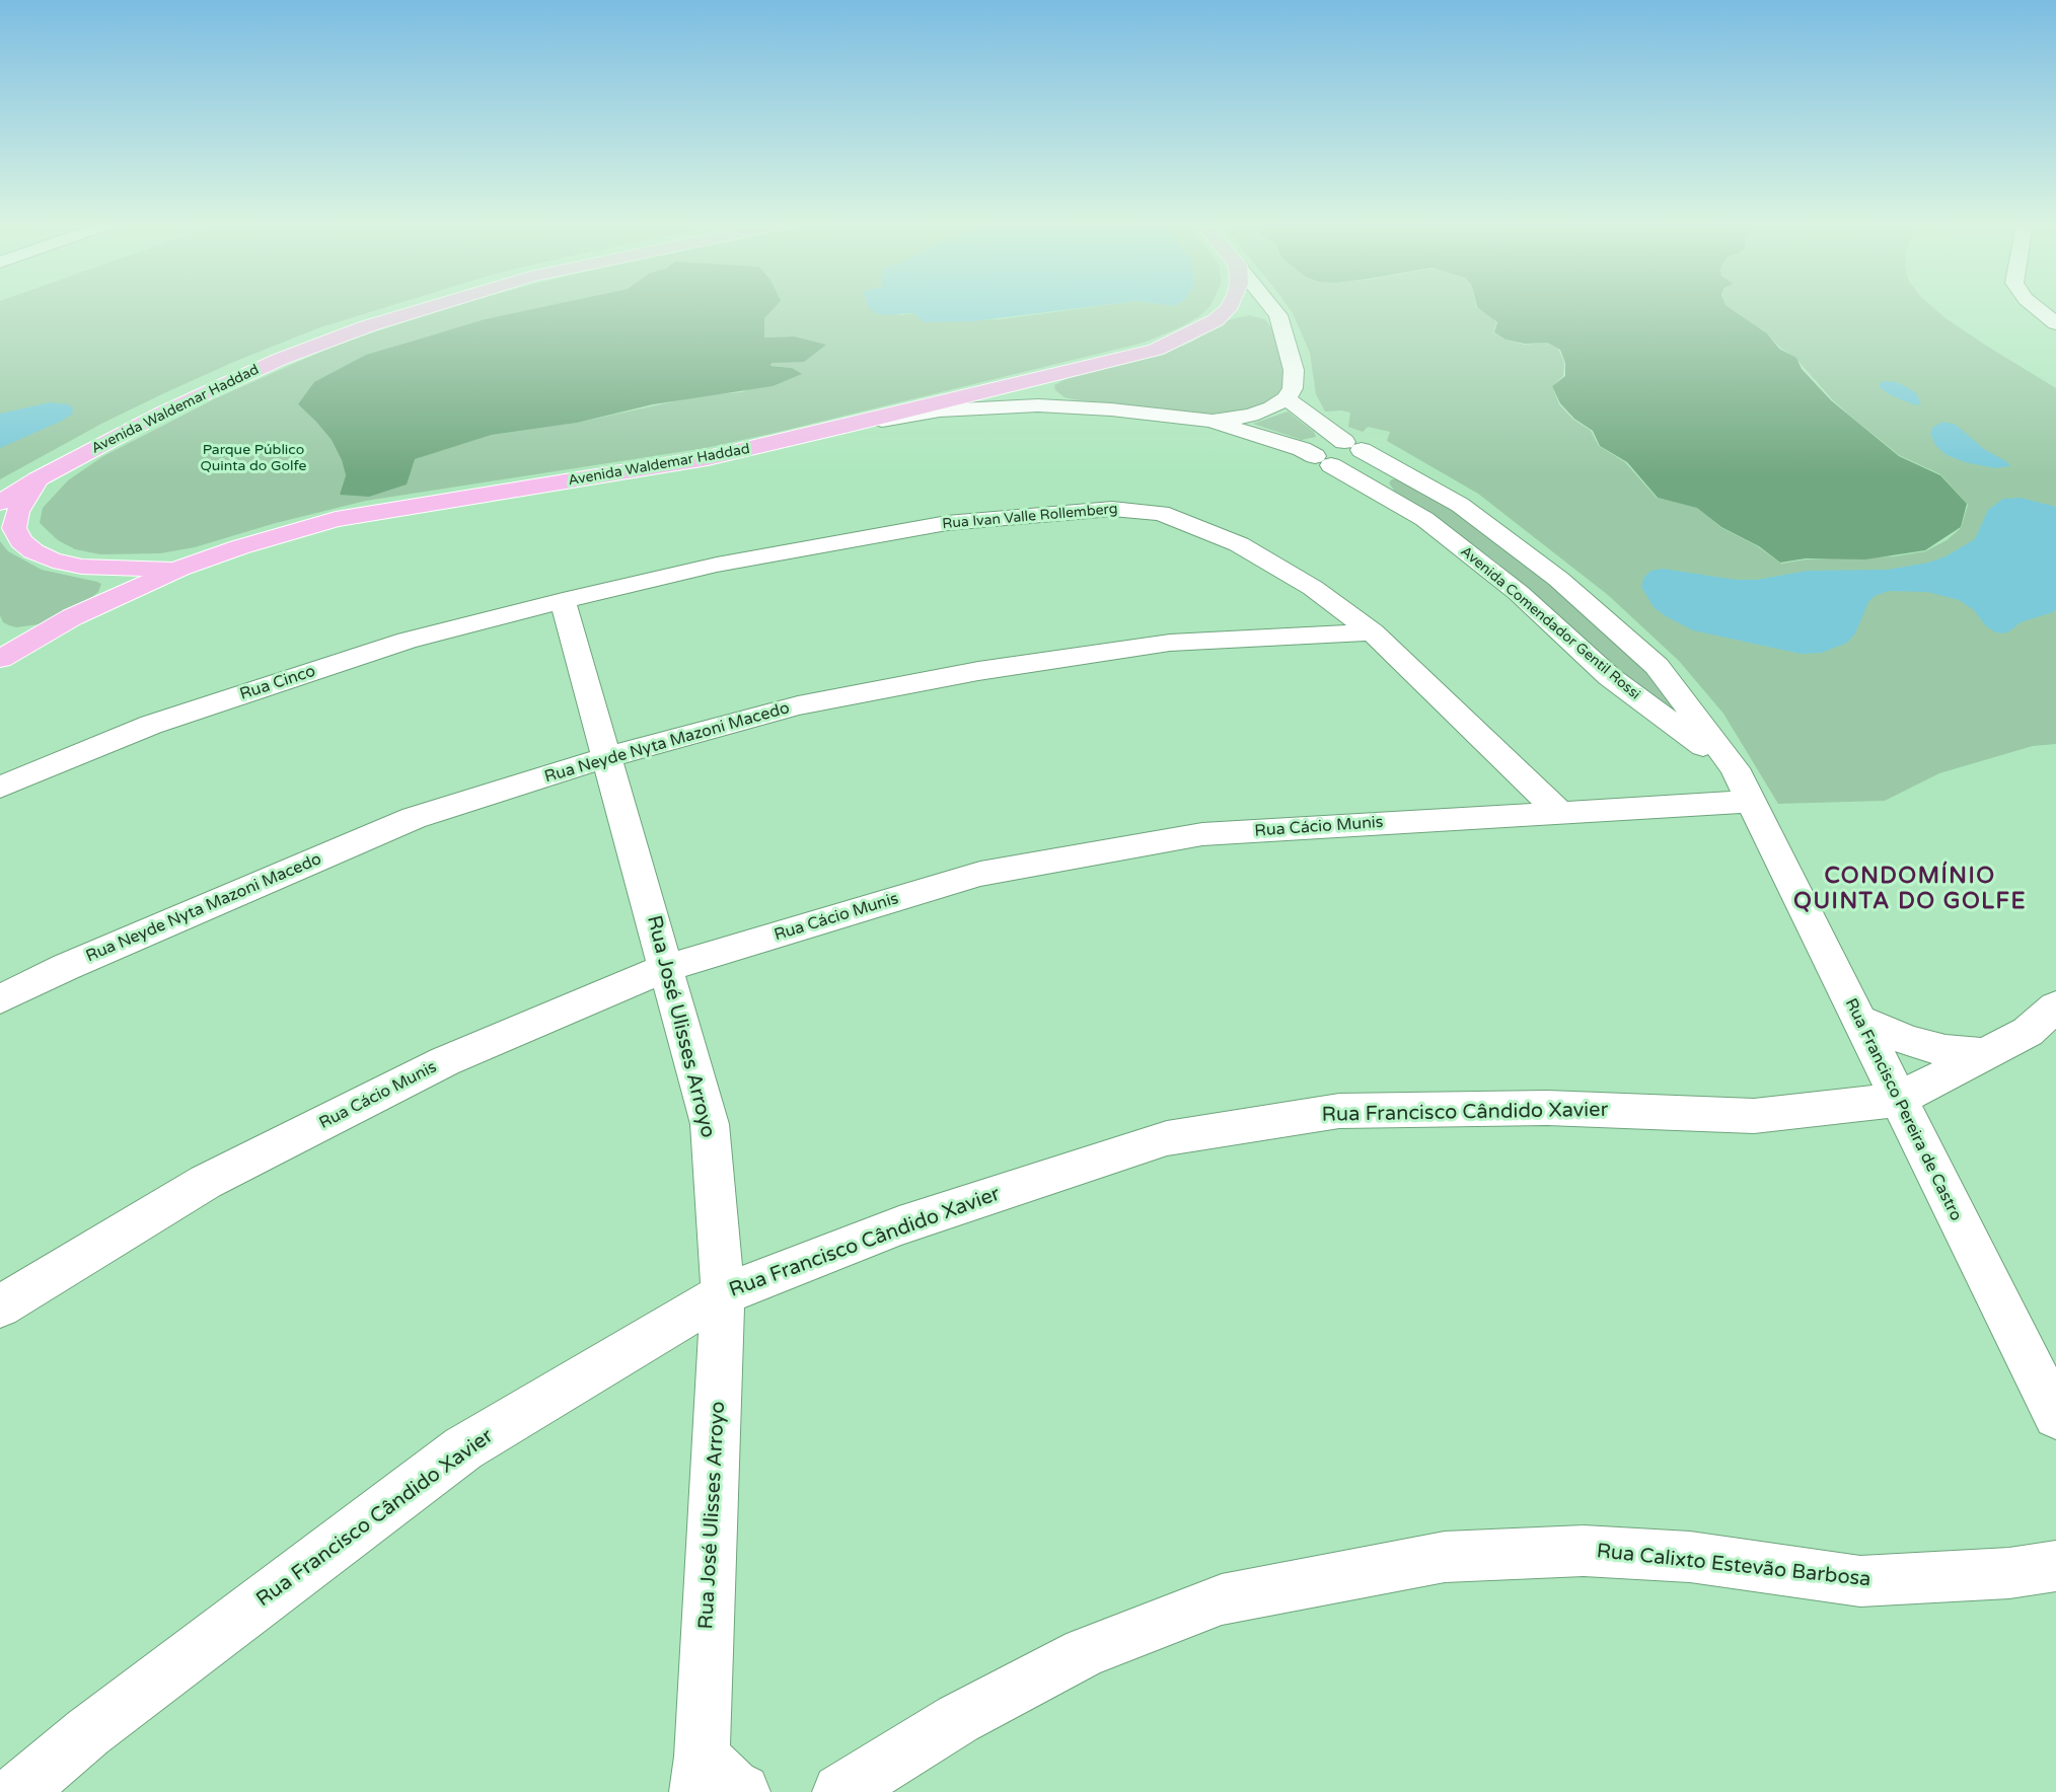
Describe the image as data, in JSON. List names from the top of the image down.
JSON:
{
  "streets": {
    "main road": ["Avenida Waldemar Haddad"],
    "street": [
      "Rua Ivan Valle Rollemberg",
      "Avenida Comendador Gentil Rossi",
      "Rua Cinco",
      "Rua Neyde Nyta Mazoni Macedo",
      "Rua Cácio Munis",
      "Rua José Ulisses Arroyo",
      "Rua Francisco Pereira de Castro",
      "Rua Francisco Cândido Xavier",
      "Rua Calixto Estevão Barbosa"
    ]
  },
  "crossings": [
    ["Rua Ivan Valle Rollemberg", "Rua Cinco"],
    ["Rua Ivan Valle Rollemberg", "Rua Neyde Nyta Mazoni Macedo"],
    ["Rua Ivan Valle Rollemberg", "Rua Cácio Munis"],
    ["Rua Ivan Valle Rollemberg", "Rua José Ulisses Arroyo"],
    ["Avenida Comendador Gentil Rossi", "Rua Cácio Munis"],
    ["Avenida Comendador Gentil Rossi", "Rua Francisco Pereira de Castro"],
    ["Rua Cinco", "Rua José Ulisses Arroyo"],
    ["Rua Neyde Nyta Mazoni Macedo", "Rua José Ulisses Arroyo"],
    ["Rua Cácio Munis", "Rua José Ulisses Arroyo"],
    ["Rua Cácio Munis", "Rua Francisco Pereira de Castro"],
    ["Rua José Ulisses Arroyo", "Rua Francisco Cândido Xavier"],
    ["Rua Francisco Pereira de Castro", "Rua Francisco Cândido Xavier"]
  ],
  "districts": ["CONDOMÍNIO QUINTA DO GOLFE"],
  "parks": ["Parque Público Quinta do Golfe"]
}
